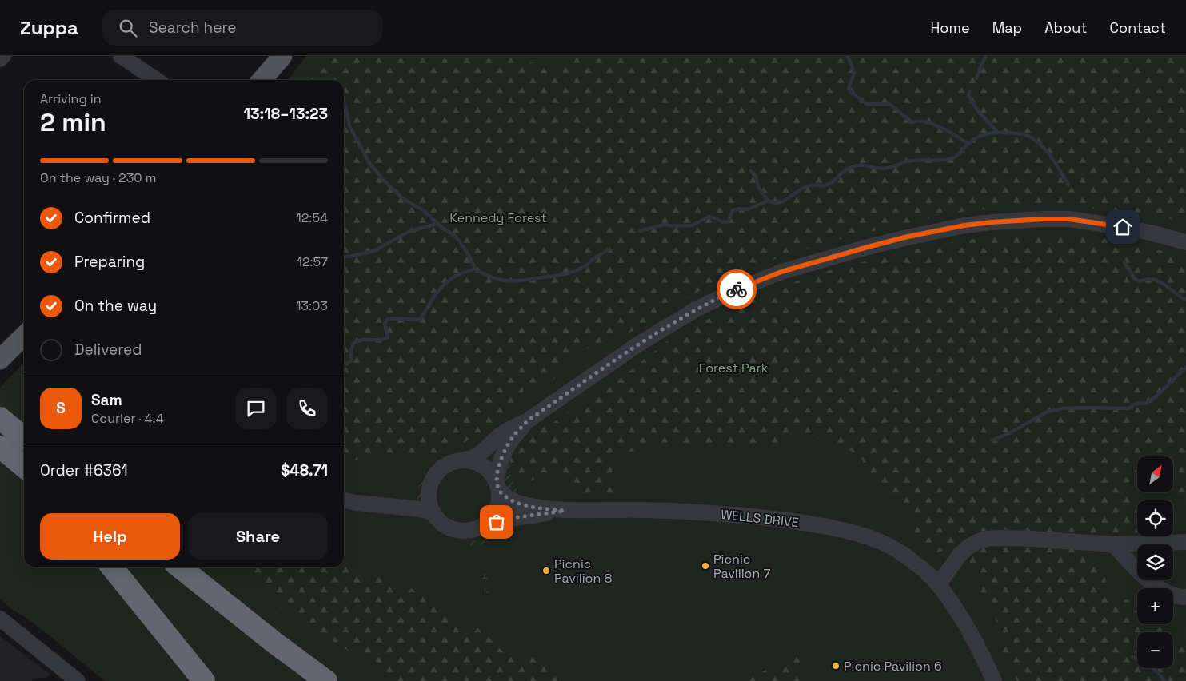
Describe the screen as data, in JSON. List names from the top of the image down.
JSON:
{
  "streets": {
    "street": ["WELLS DRIVE"]
  },
  "parks": ["Kennedy Forest", "Forest Park"],
  "places": ["Picnic Pavilion 7", "Picnic Pavilion 8", "Picnic Pavilion 6"],
  "north": "top right",
  "page": {
    "header": "Zuppa",
    "search": "Search here",
    "nav": [
      "Home",
      "Map",
      "About",
      "Contact"
    ],
    "heading": ["2 min", "Arriving in", "13:18–13:23"],
    "panel": [
      "Sam",
      "Courier · 4.4",
      "Order #6361",
      "$48.71"
    ],
    "bar": "On the way · 230 m",
    "list": [
      ["Confirmed", "12:54"],
      ["Preparing", "12:57"],
      ["On the way", "13:03"],
      "Delivered"
    ],
    "round": "S",
    "map_buttons": ["+", "−"],
    "buttons": ["Help", "Share"]
  }
}
